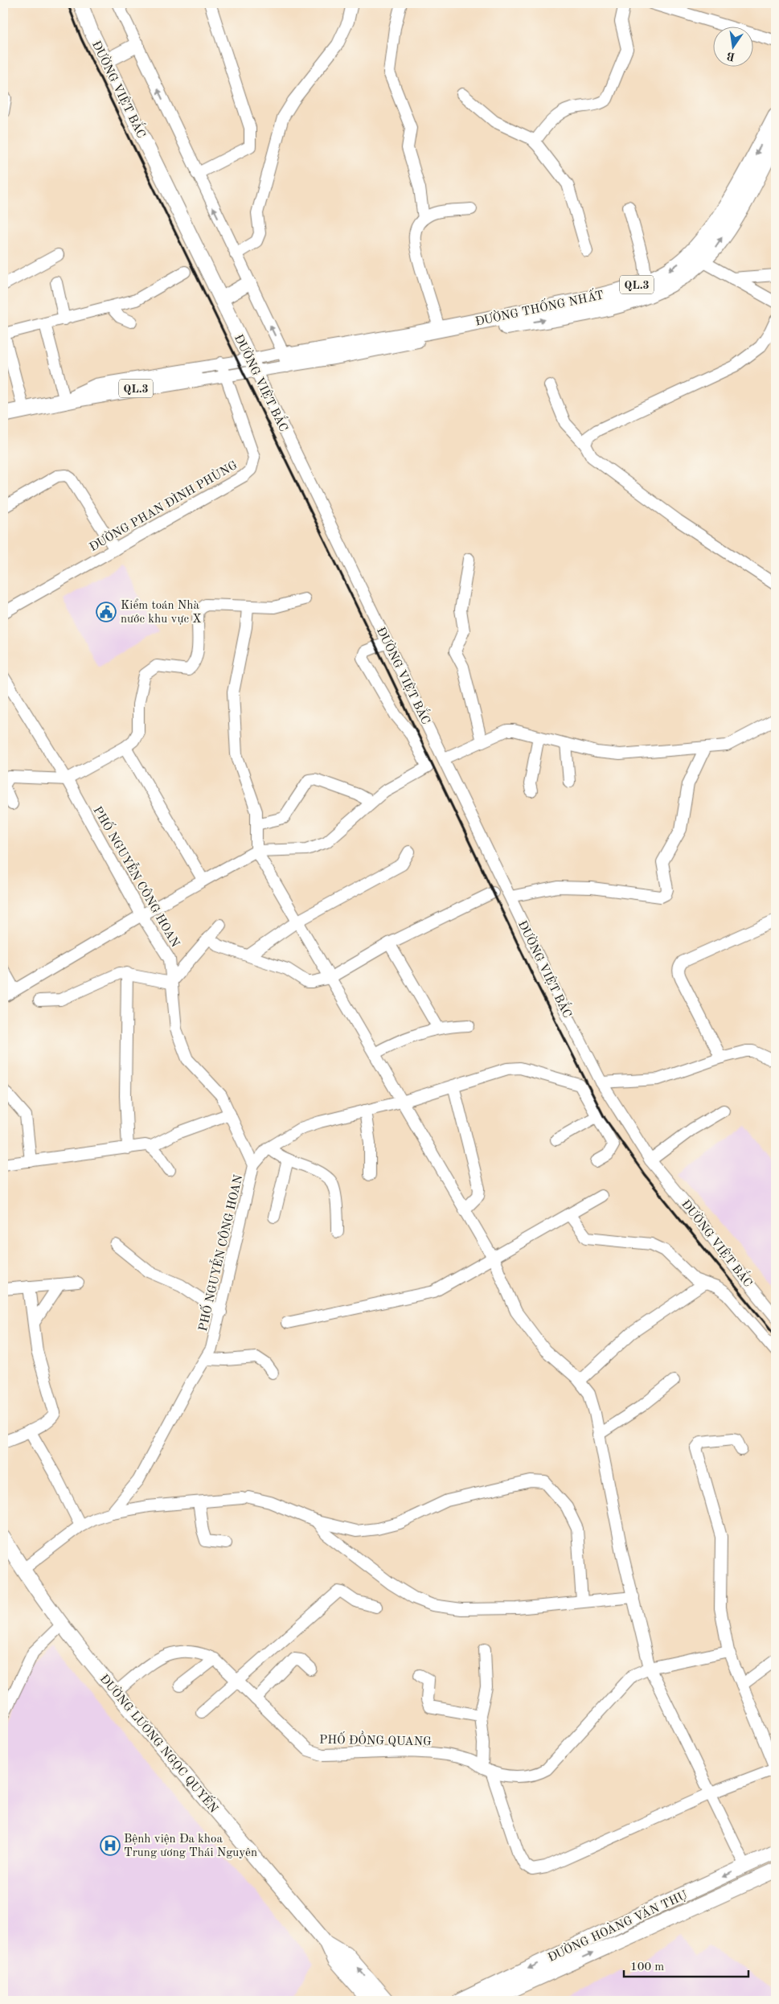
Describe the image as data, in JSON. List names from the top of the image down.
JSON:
{
  "streets": {
    "highway": ["QL.3", "ĐƯỜNG THỐNG NHẤT"],
    "main road": ["ĐƯỜNG VIỆT BẮC", "ĐƯỜNG LƯƠNG NGỌC QUYẾN", "ĐƯỜNG HOÀNG VĂN THỤ"],
    "street": ["ĐƯỜNG PHAN ĐÌNH PHÙNG", "PHỐ NGUYỄN CÔNG HOAN", "PHỐ ĐỒNG QUANG"]
  },
  "crossings": [
    ["PHỐ ĐỒNG QUANG", "ĐƯỜNG LƯƠNG NGỌC QUYẾN"]
  ],
  "places": {
    "public building": ["Kiểm toán Nhà nước khu vực X"],
    "hospital": ["Bệnh viện Đa khoa Trung ương Thái Nguyên"]
  },
  "scale_bar": "100 m",
  "north": "bottom"
}
